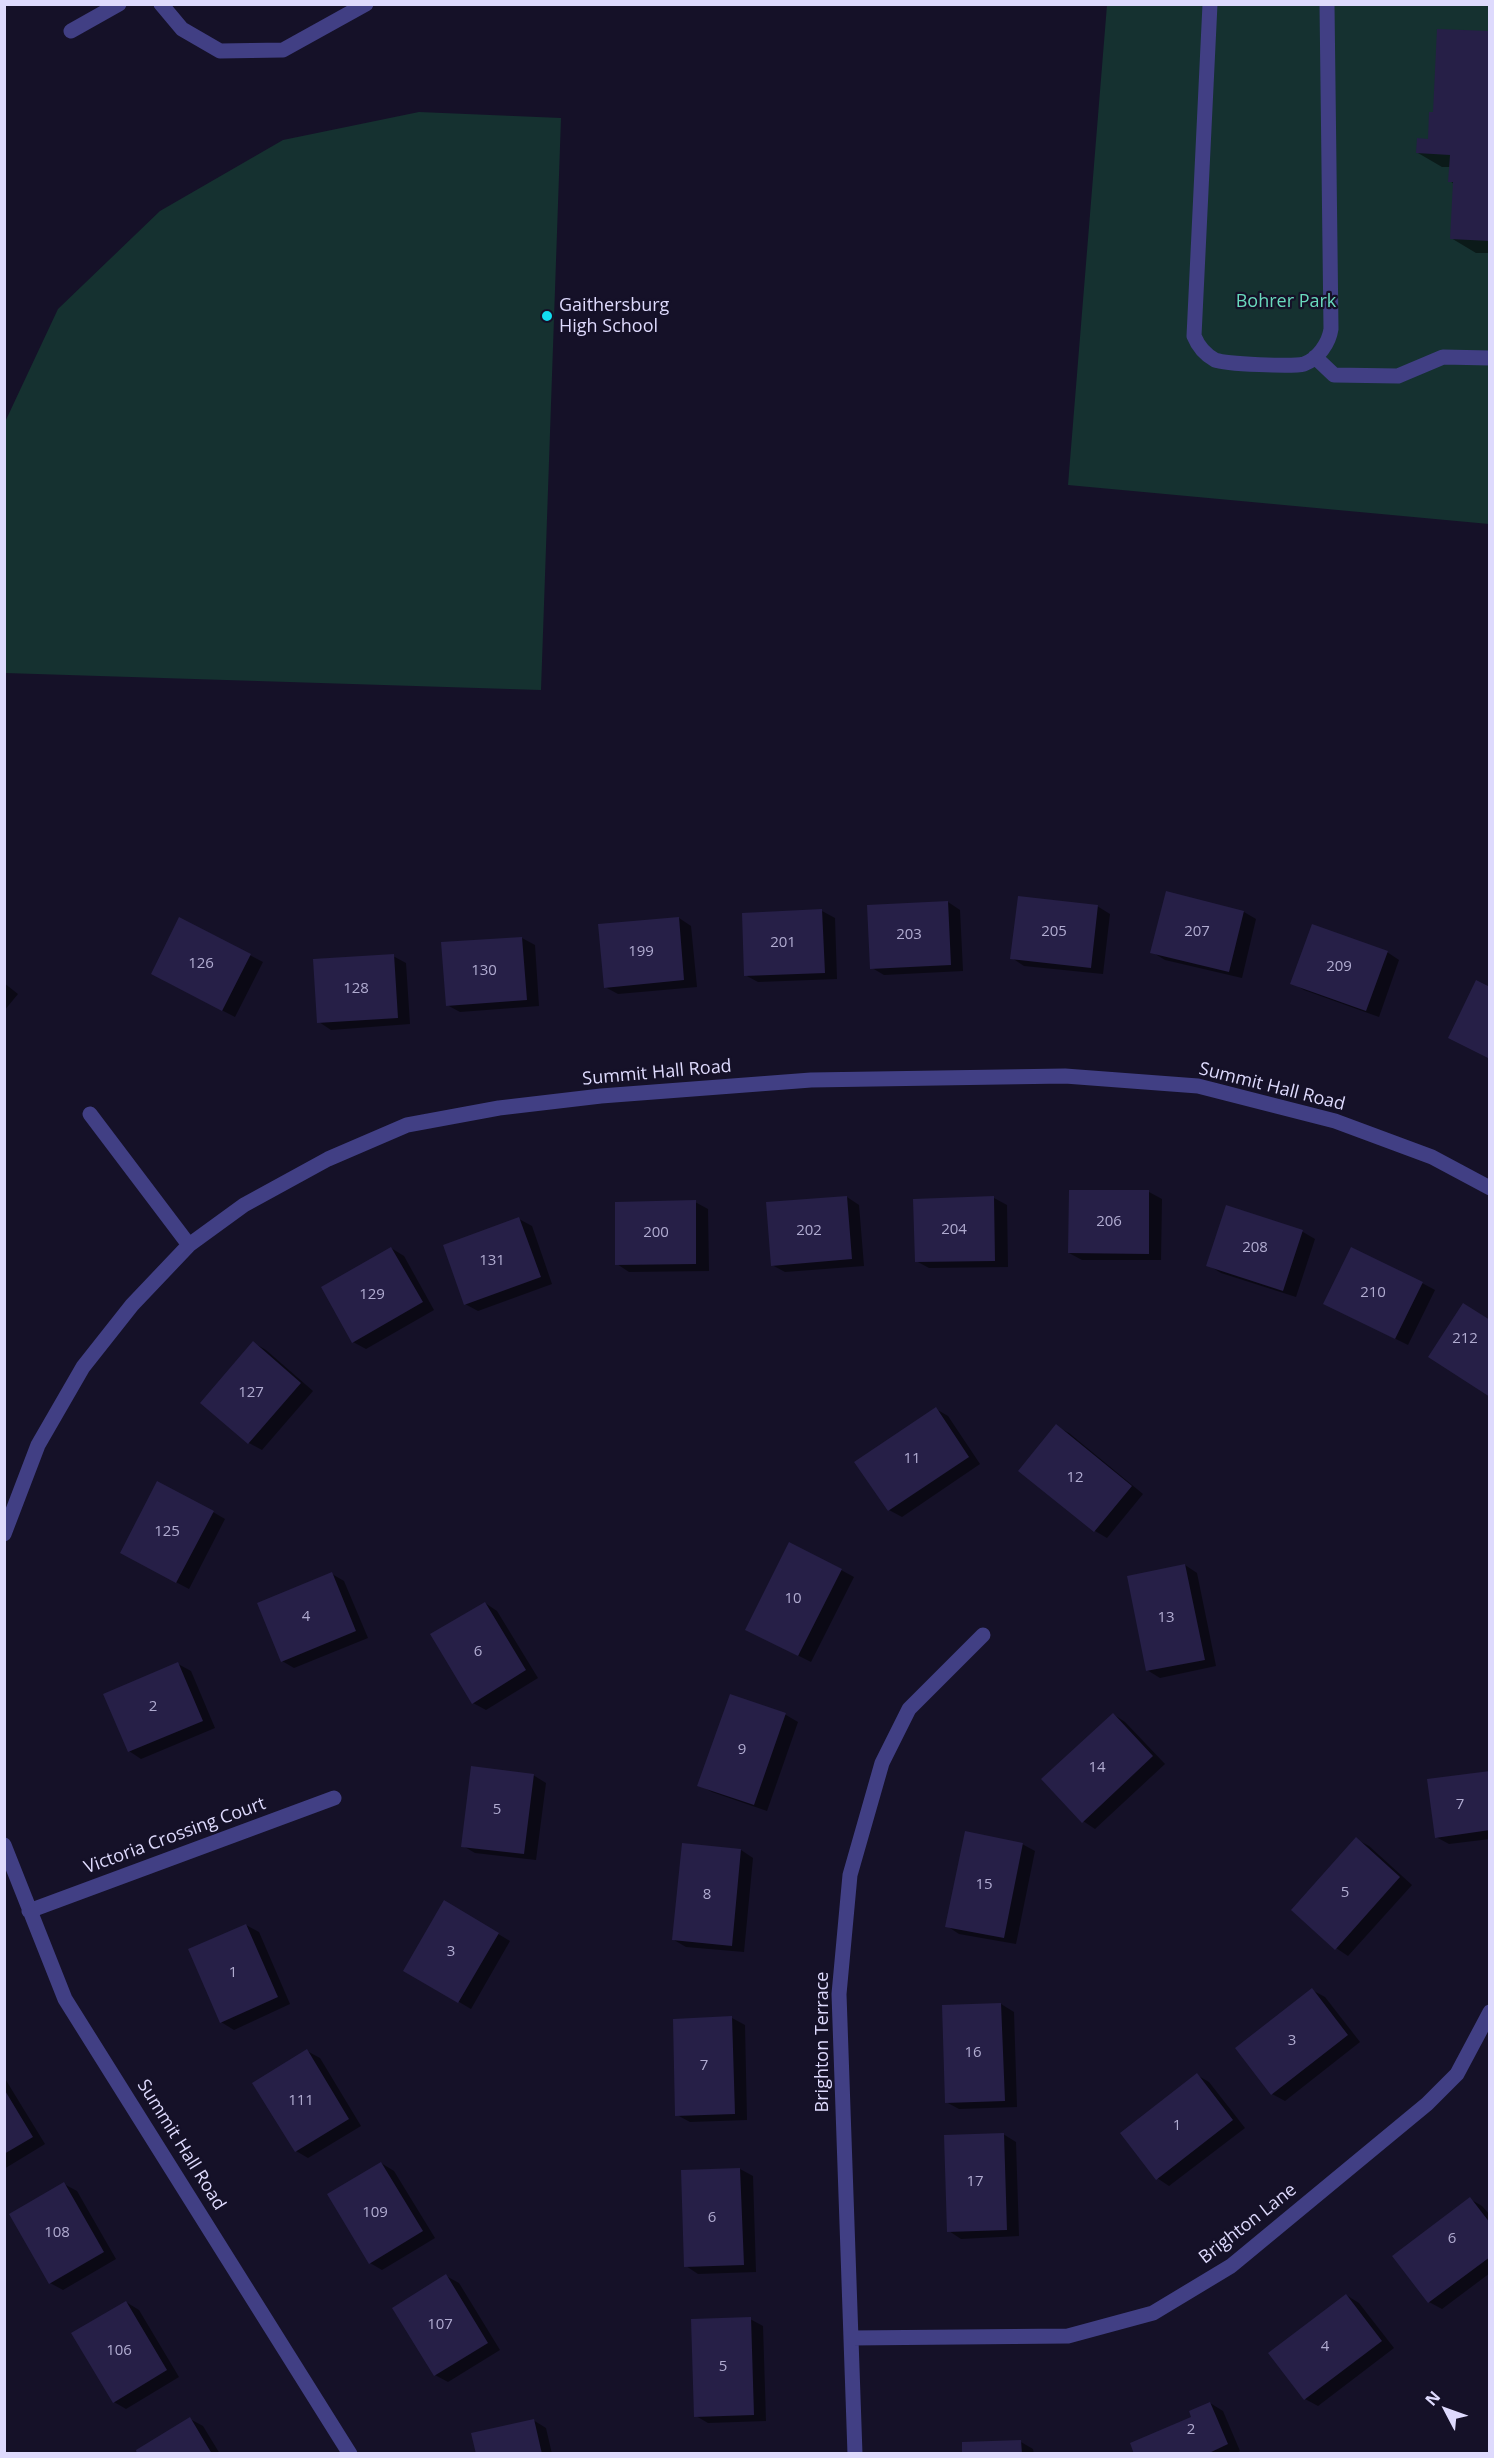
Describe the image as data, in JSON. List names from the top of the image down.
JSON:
{
  "streets": {
    "street": [
      "Summit Hall Road",
      "Victoria Crossing Court",
      "Brighton Terrace",
      "Brighton Lane"
    ]
  },
  "crossings": [
    ["Summit Hall Road", "Victoria Crossing Court"],
    ["Brighton Terrace", "Brighton Lane"]
  ],
  "parks": ["Bohrer Park"],
  "places": ["Gaithersburg High School"],
  "house_numbers": [
    "205",
    "207",
    "203",
    "201",
    "199",
    "126",
    "209",
    "130",
    "128",
    "206",
    "204",
    "202",
    "200",
    "208",
    "131",
    "210",
    "129",
    "212",
    "127",
    "11",
    "12",
    "125",
    "10",
    "4",
    "13",
    "6",
    "2",
    "9",
    "14",
    "7",
    "5",
    "15",
    "5",
    "8",
    "3",
    "1",
    "3",
    "16",
    "7",
    "111",
    "1",
    "17",
    "109",
    "6",
    "108",
    "6",
    "107",
    "4",
    "106",
    "5",
    "2"
  ],
  "north": "top left"
}
